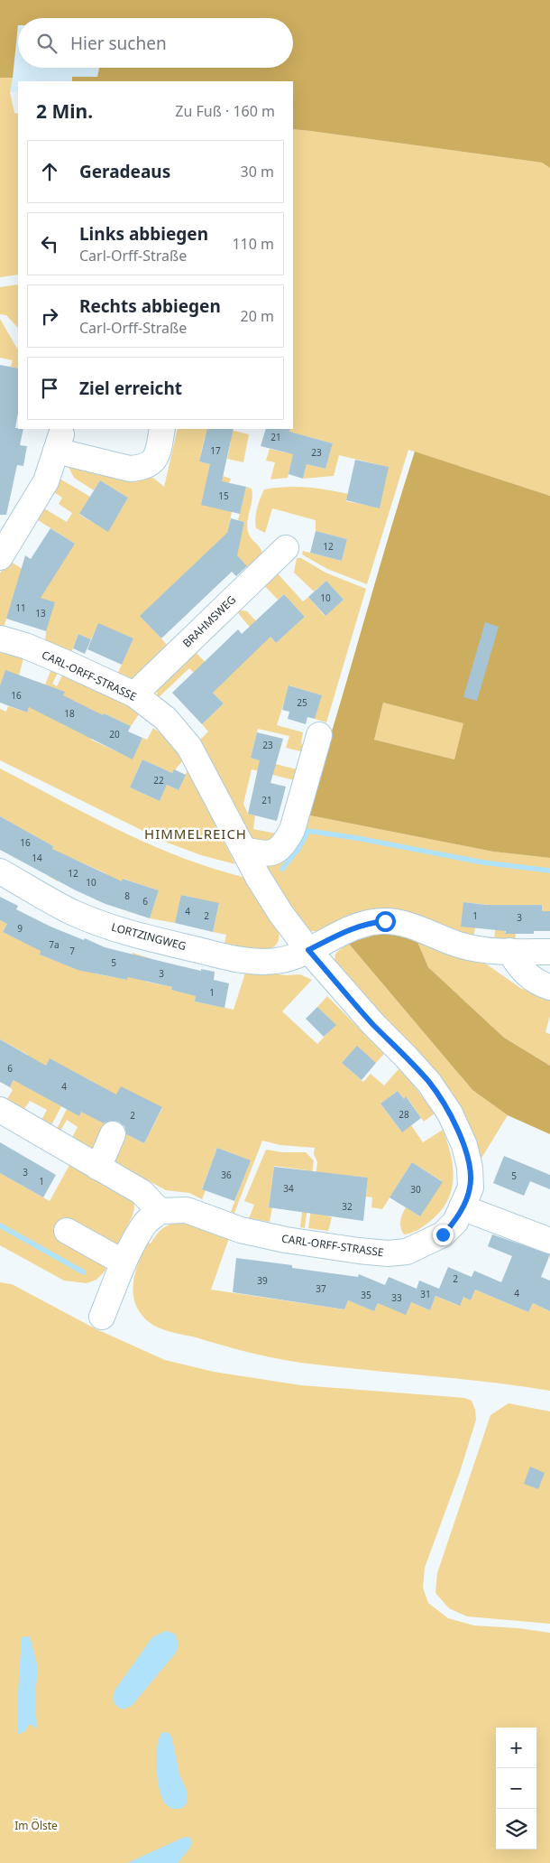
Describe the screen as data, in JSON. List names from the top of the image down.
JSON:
{
  "streets": {
    "street": ["BRAHMSWEG", "CARL-ORFF-STRASSE", "LORTZINGWEG"]
  },
  "crossings": [
    ["BRAHMSWEG", "CARL-ORFF-STRASSE"],
    ["CARL-ORFF-STRASSE", "LORTZINGWEG"]
  ],
  "districts": ["HIMMELREICH"],
  "parks": ["Im Ölste"],
  "house_numbers": [
    "21",
    "17",
    "23",
    "15",
    "12",
    "10",
    "11",
    "13",
    "16",
    "25",
    "18",
    "20",
    "23",
    "22",
    "21",
    "16",
    "14",
    "12",
    "10",
    "8",
    "6",
    "4",
    "2",
    "1",
    "3",
    "9",
    "7a",
    "7",
    "5",
    "3",
    "1",
    "6",
    "4",
    "28",
    "2",
    "3",
    "36",
    "5",
    "1",
    "34",
    "30",
    "32",
    "2",
    "39",
    "37",
    "4",
    "31",
    "35",
    "33"
  ],
  "page": {
    "search": "Hier suchen",
    "heading": ["2 Min.", "Zu Fuß · 160 m"],
    "list": [
      ["Geradeaus", "30 m"],
      ["Links abbiegen", "Carl-Orff-Straße", "110 m"],
      ["Rechts abbiegen", "Carl-Orff-Straße", "20 m"],
      "Ziel erreicht"
    ],
    "map_buttons": ["+", "−"]
  }
}
